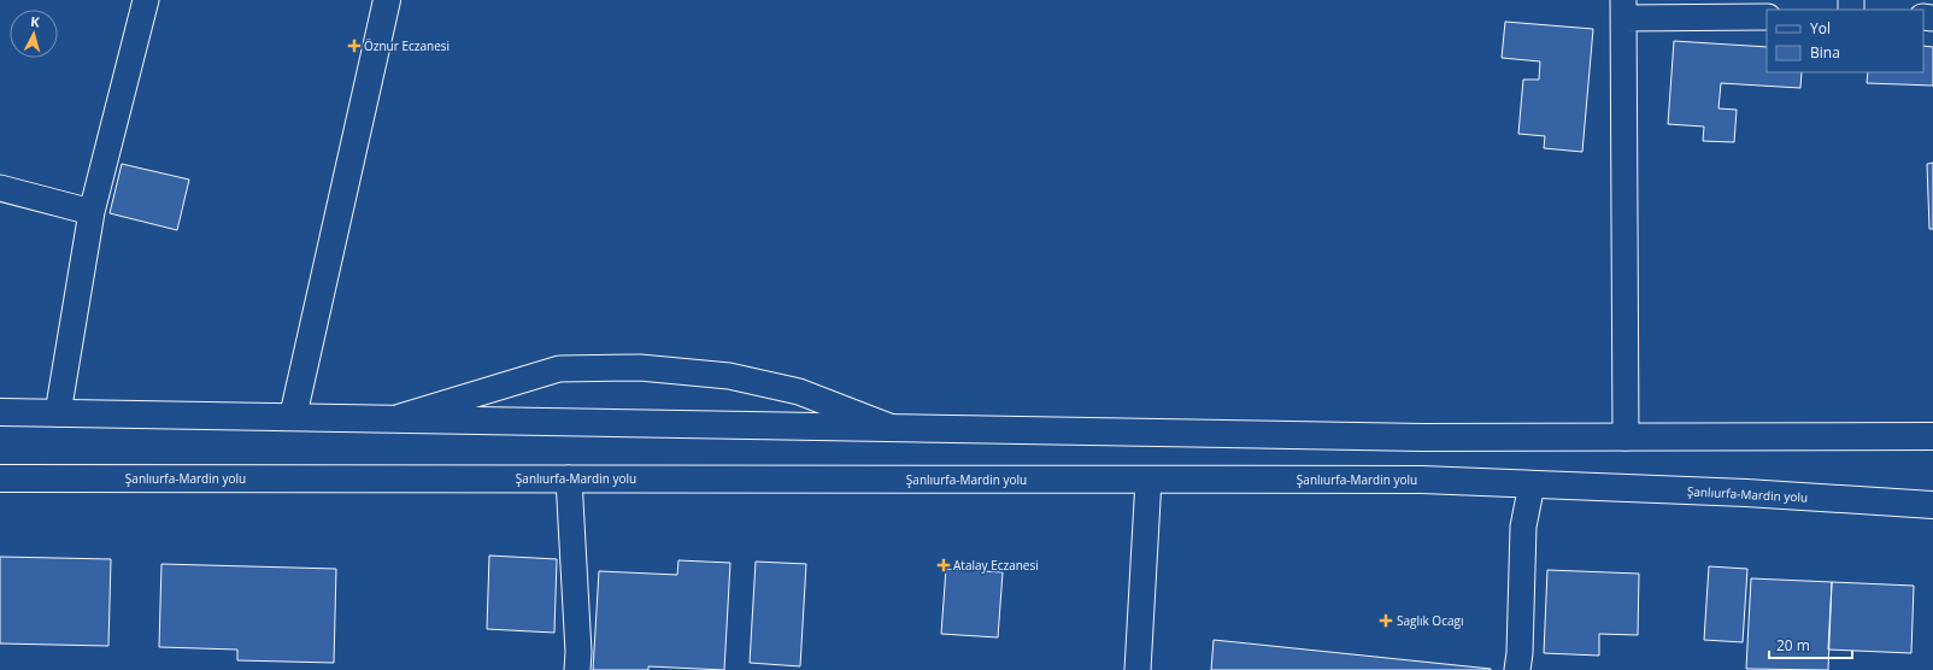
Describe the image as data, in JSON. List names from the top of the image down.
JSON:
{
  "streets": {
    "main road": ["Şanlıurfa-Mardin yolu"]
  },
  "places": {
    "health": ["Öznur Eczanesi", "Atalay Eczanesi", "Saglık Ocagı"]
  },
  "legend": ["Yol", "Bina"],
  "scale_bar": "20 m",
  "north": "top"
}
